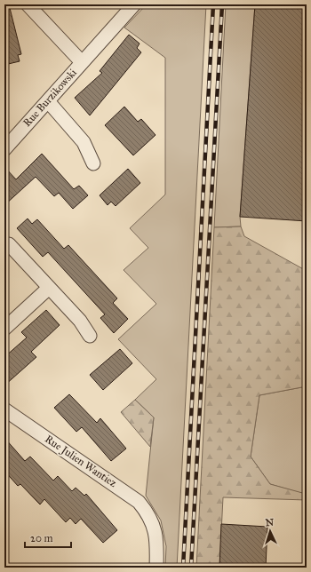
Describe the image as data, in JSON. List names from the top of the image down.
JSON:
{
  "streets": {
    "street": ["Rue Burzikowski", "Rue Julien Wantiez"]
  },
  "scale_bar": "20 m",
  "north": "top"
}
